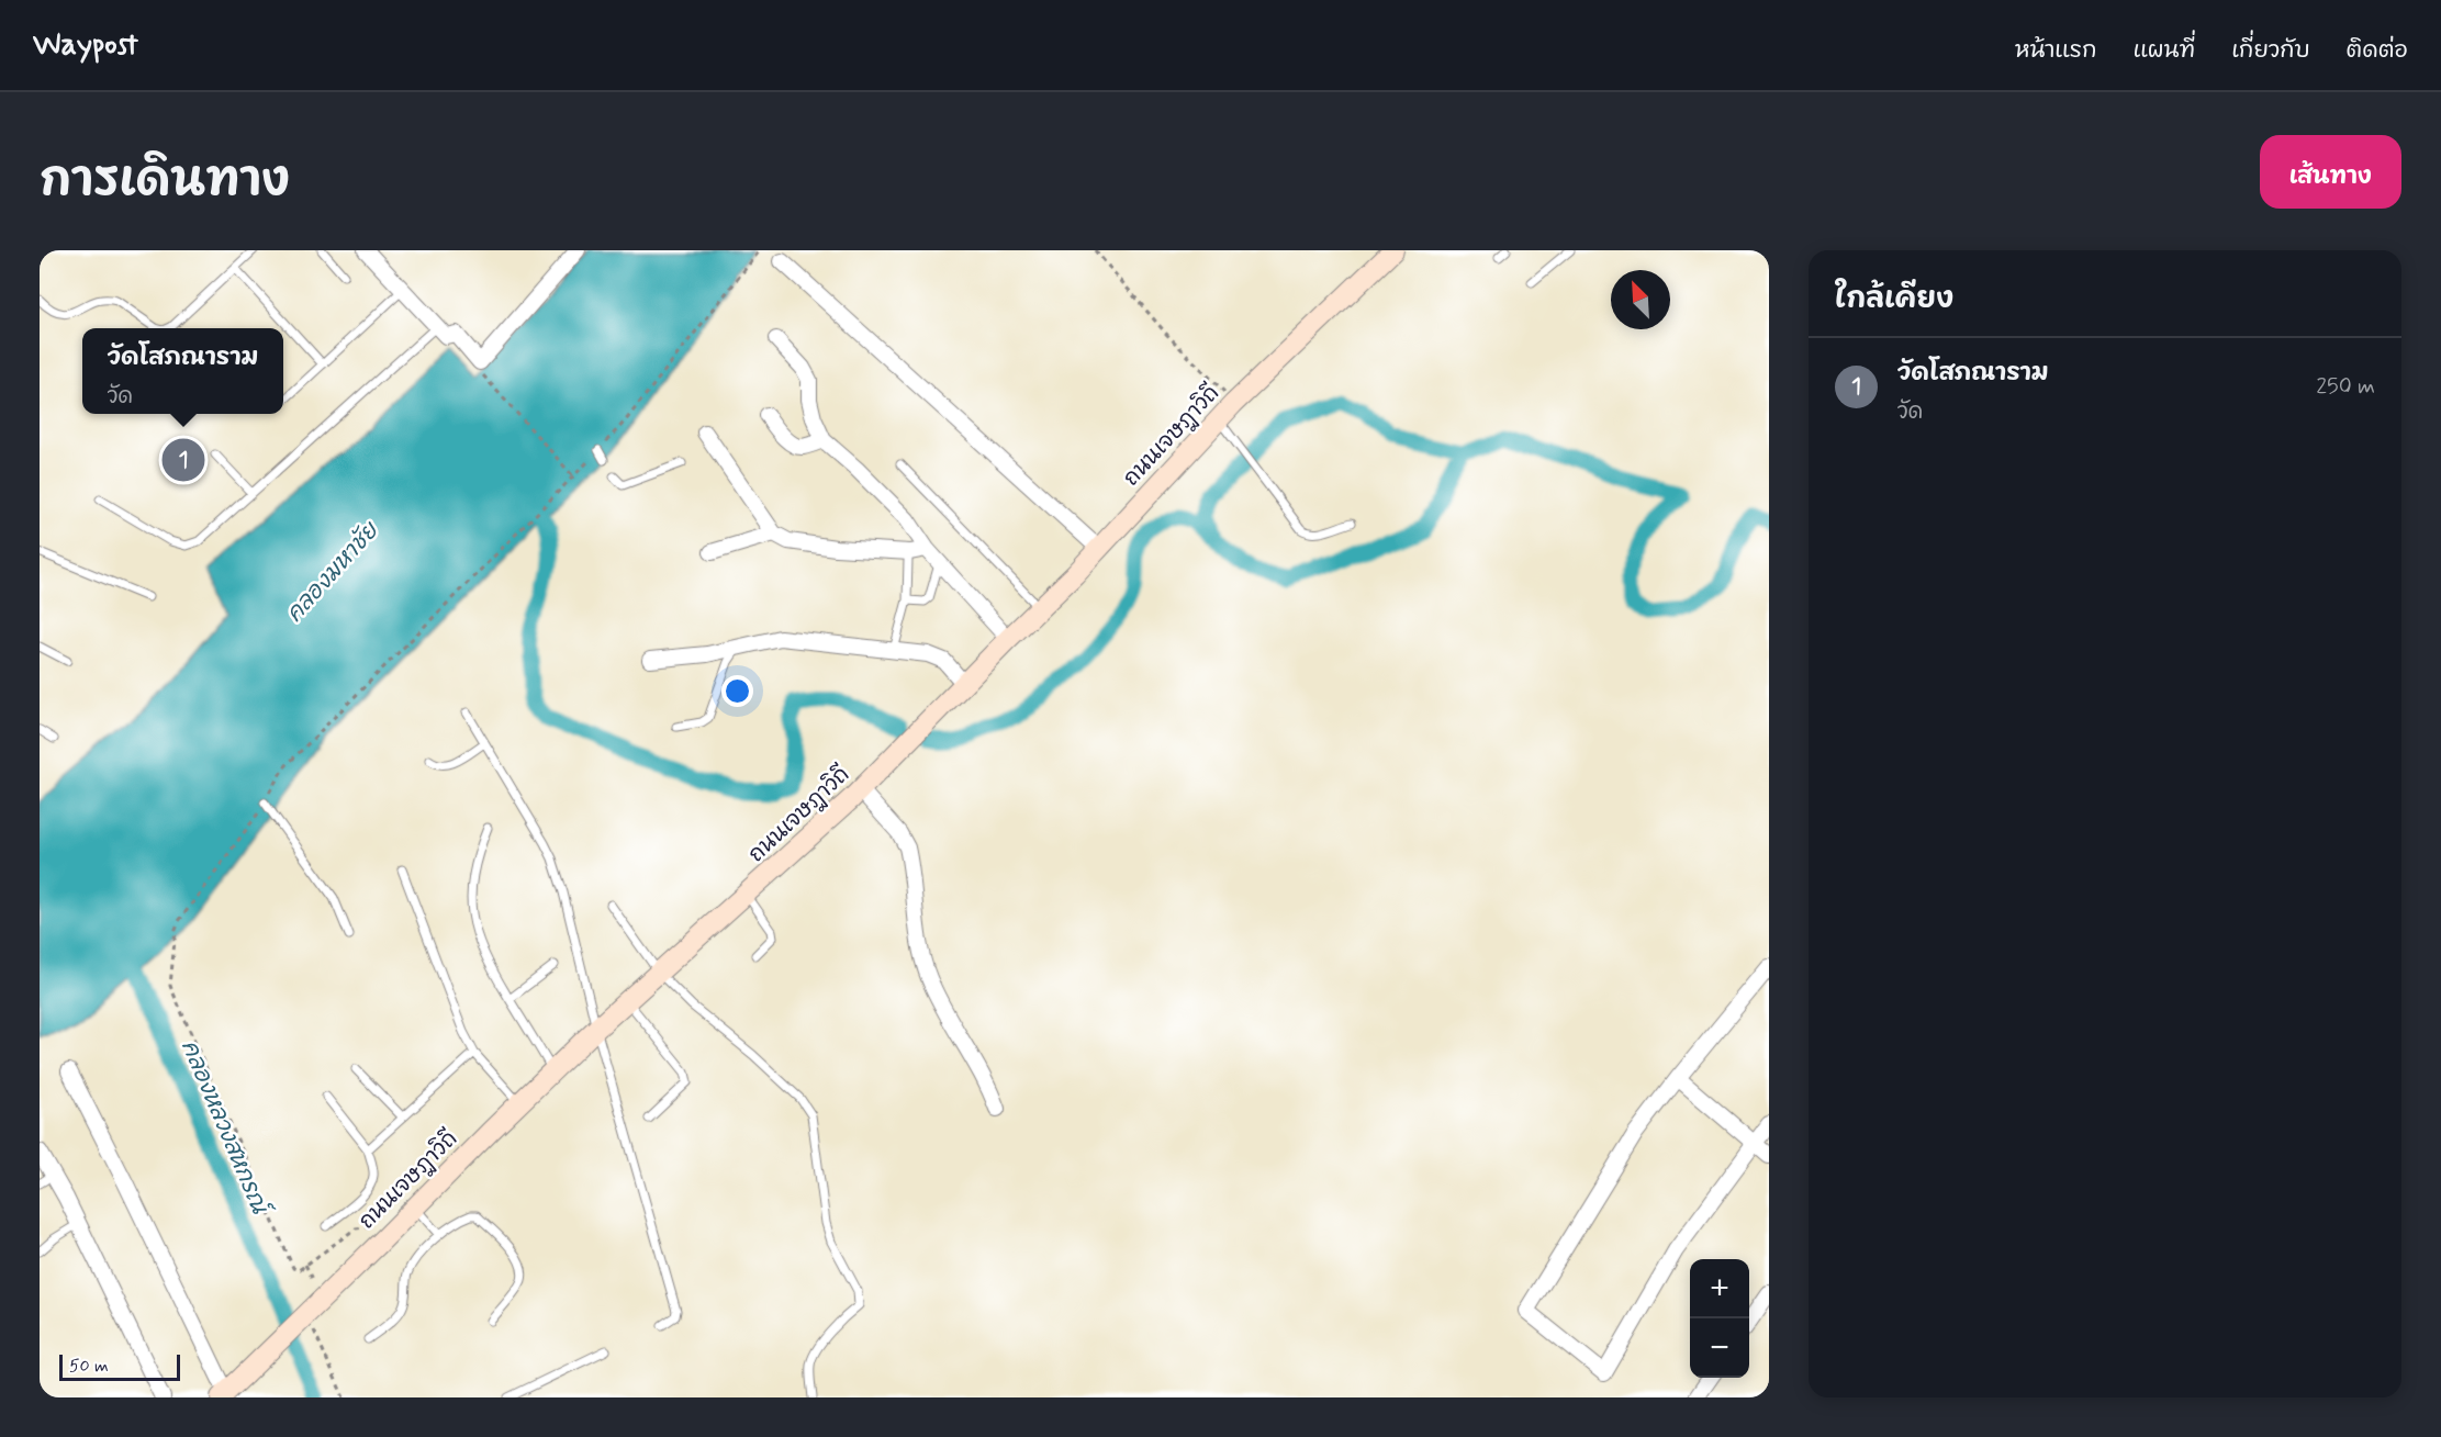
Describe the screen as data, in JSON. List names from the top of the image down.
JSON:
{
  "streets": {
    "street": ["ถนนเจษฎาวิถี"]
  },
  "water": ["คลองมหาชัย", "คลองหลวงสหกรณ์"],
  "scale_bar": "50 m",
  "north": "top left",
  "page": {
    "header": "Waypost",
    "nav": [
      "หน้าแรก",
      "แผนที่",
      "เกี่ยวกับ",
      "ติดต่อ"
    ],
    "title": "การเดินทาง",
    "buttons": "เส้นทาง",
    "heading": "ใกล้เคียง",
    "popup": ["วัดโสภณาราม", "วัด"],
    "list": [
      {
        "mark": "1",
        "name": "วัดโสภณาราม",
        "note": "วัด",
        "value": "250 m"
      }
    ],
    "pins": "1",
    "map_buttons": ["+", "−"],
    "scale": "50 m"
  }
}
